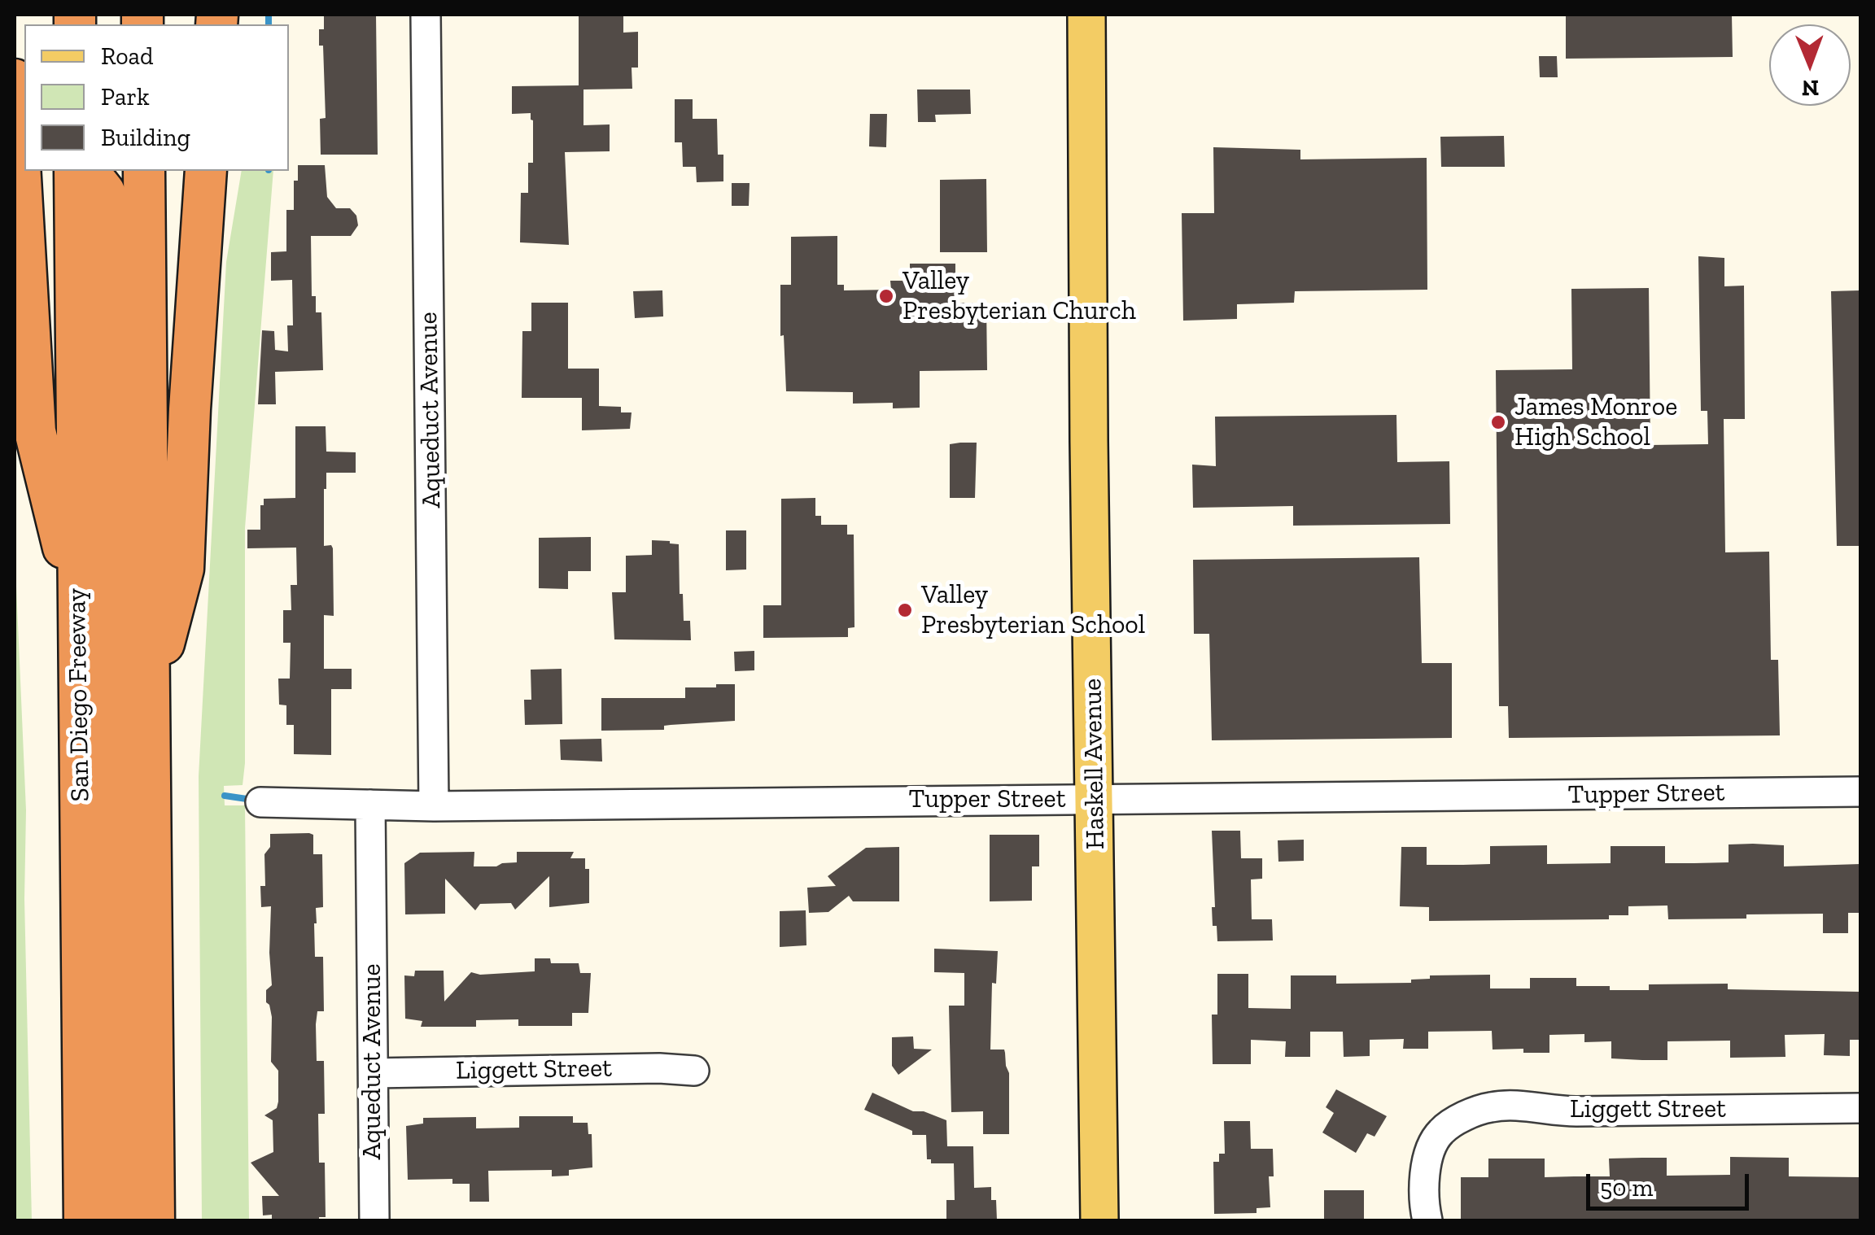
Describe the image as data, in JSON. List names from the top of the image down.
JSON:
{
  "streets": {
    "highway": ["San Diego Freeway"],
    "main road": ["Haskell Avenue"],
    "street": ["Aqueduct Avenue", "Tupper Street", "Liggett Street"]
  },
  "crossings": [
    ["Aqueduct Avenue", "Tupper Street"],
    ["Aqueduct Avenue", "Liggett Street"],
    ["Haskell Avenue", "Tupper Street"]
  ],
  "places": ["Valley Presbyterian Church", "James Monroe High School", "Valley Presbyterian School"],
  "legend": ["Road", "Park", "Building"],
  "scale_bar": "50 m",
  "north": "bottom"
}
